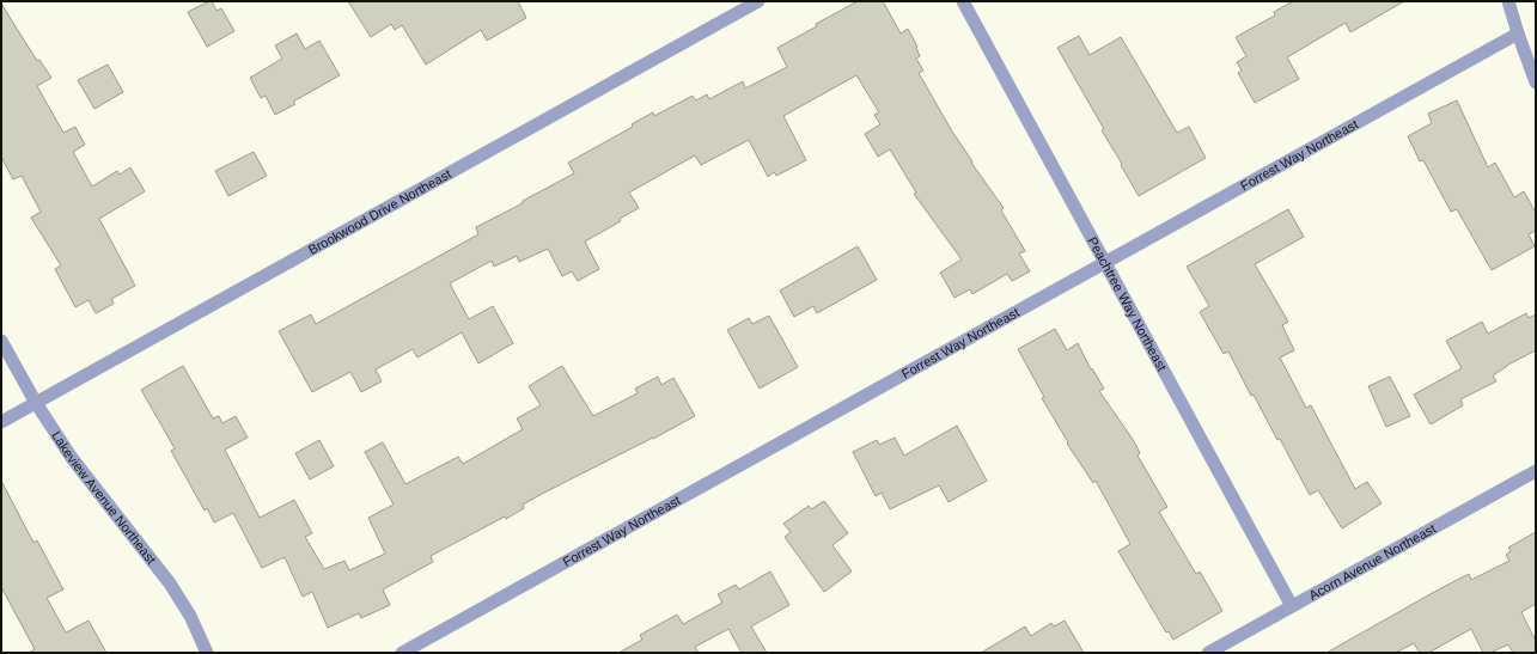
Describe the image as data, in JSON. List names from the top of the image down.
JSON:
{
  "streets": {
    "street": [
      "Forrest Way Northeast",
      "Brookwood Drive Northeast",
      "Peachtree Way Northeast",
      "Lakeview Avenue Northeast",
      "Acorn Avenue Northeast"
    ]
  },
  "crossings": [
    ["Forrest Way Northeast", "Peachtree Way Northeast"],
    ["Brookwood Drive Northeast", "Lakeview Avenue Northeast"],
    ["Peachtree Way Northeast", "Acorn Avenue Northeast"]
  ]
}
